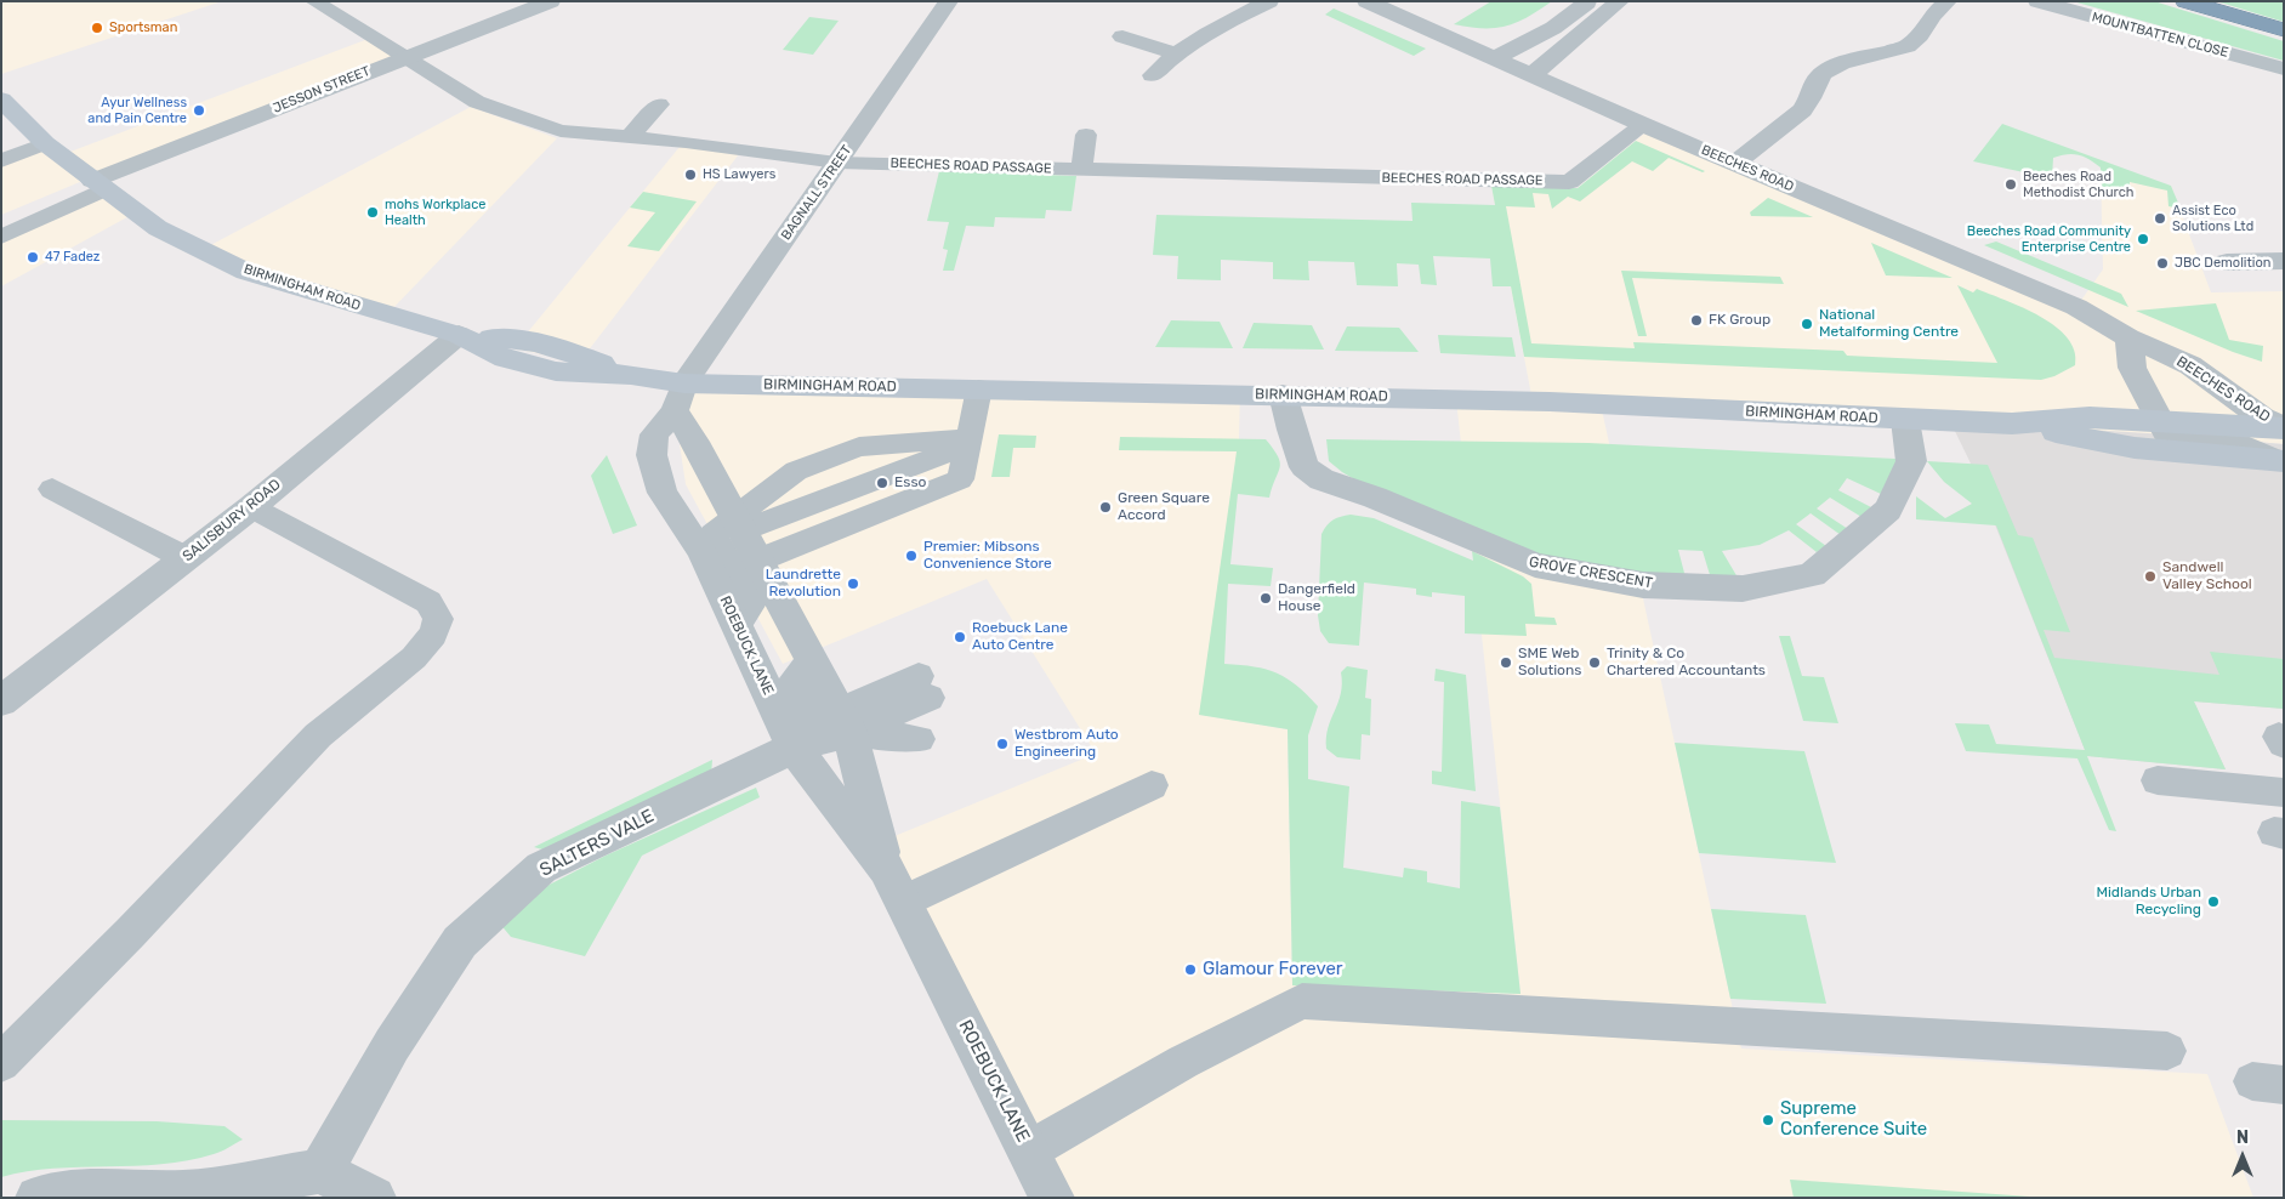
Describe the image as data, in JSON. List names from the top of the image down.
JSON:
{
  "streets": {
    "street": [
      "MOUNTBATTEN CLOSE",
      "JESSON STREET",
      "BEECHES ROAD",
      "BAGNALL STREET",
      "BIRMINGHAM ROAD",
      "SALISBURY ROAD",
      "GROVE CRESCENT",
      "ROEBUCK LANE",
      "SALTERS VALE"
    ],
    "lane": ["BEECHES ROAD PASSAGE"]
  },
  "crossings": [
    ["JESSON STREET", "BEECHES ROAD PASSAGE"],
    ["JESSON STREET", "BIRMINGHAM ROAD"],
    ["BEECHES ROAD PASSAGE", "BEECHES ROAD"],
    ["BEECHES ROAD PASSAGE", "BAGNALL STREET"],
    ["BEECHES ROAD", "BIRMINGHAM ROAD"],
    ["BAGNALL STREET", "BIRMINGHAM ROAD"],
    ["BAGNALL STREET", "ROEBUCK LANE"],
    ["BIRMINGHAM ROAD", "SALISBURY ROAD"],
    ["BIRMINGHAM ROAD", "GROVE CRESCENT"],
    ["BIRMINGHAM ROAD", "ROEBUCK LANE"],
    ["ROEBUCK LANE", "SALTERS VALE"]
  ],
  "places": [
    "Sportsman",
    "Ayur Wellness and Pain Centre",
    "HS Lawyers",
    "Beeches Road Methodist Church",
    "mohs Workplace Health",
    "Assist Eco Solutions Ltd",
    "Beeches Road Community Enterprise Centre",
    "47 Fadez",
    "JBC Demolition",
    "FK Group",
    "National Metalforming Centre",
    "Esso",
    "Green Square Accord",
    "Premier: Mibsons Convenience Store",
    "Sandwell Valley School",
    "Laundrette Revolution",
    "Dangerfield House",
    "Roebuck Lane Auto Centre",
    "SME Web Solutions",
    "Trinity & Co Chartered Accountants",
    "Westbrom Auto Engineering",
    "Midlands Urban Recycling",
    "Glamour Forever",
    "Supreme Conference Suite"
  ],
  "north": "top"
}
